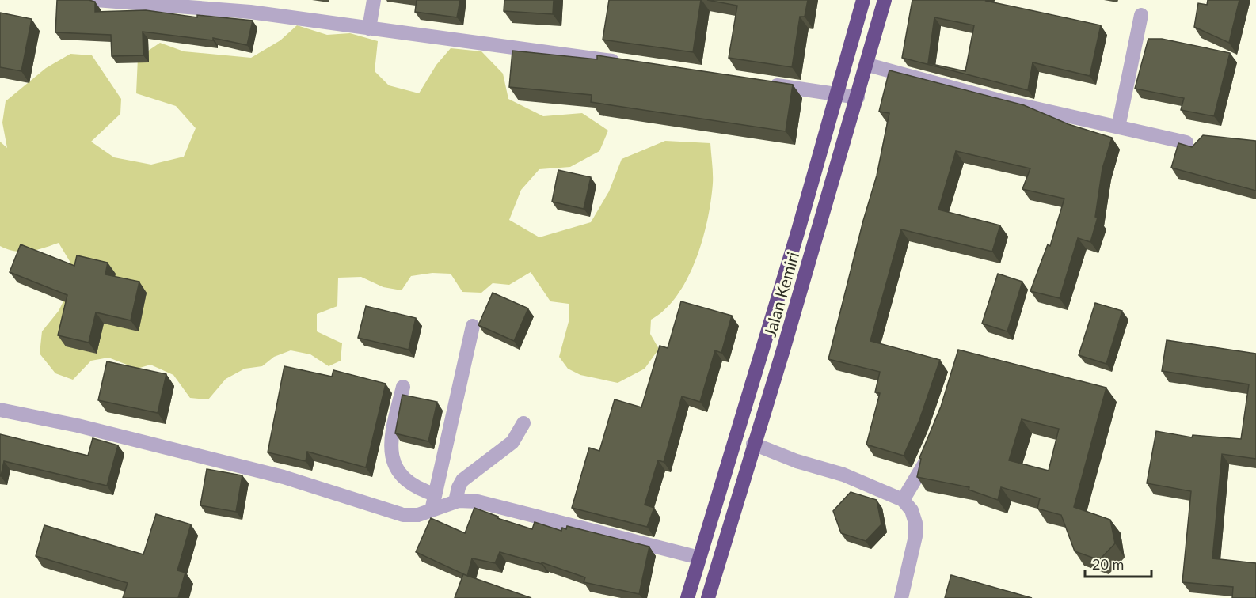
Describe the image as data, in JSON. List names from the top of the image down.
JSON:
{
  "streets": {
    "highway": ["Jalan Kemiri"]
  },
  "scale_bar": "20 m"
}
